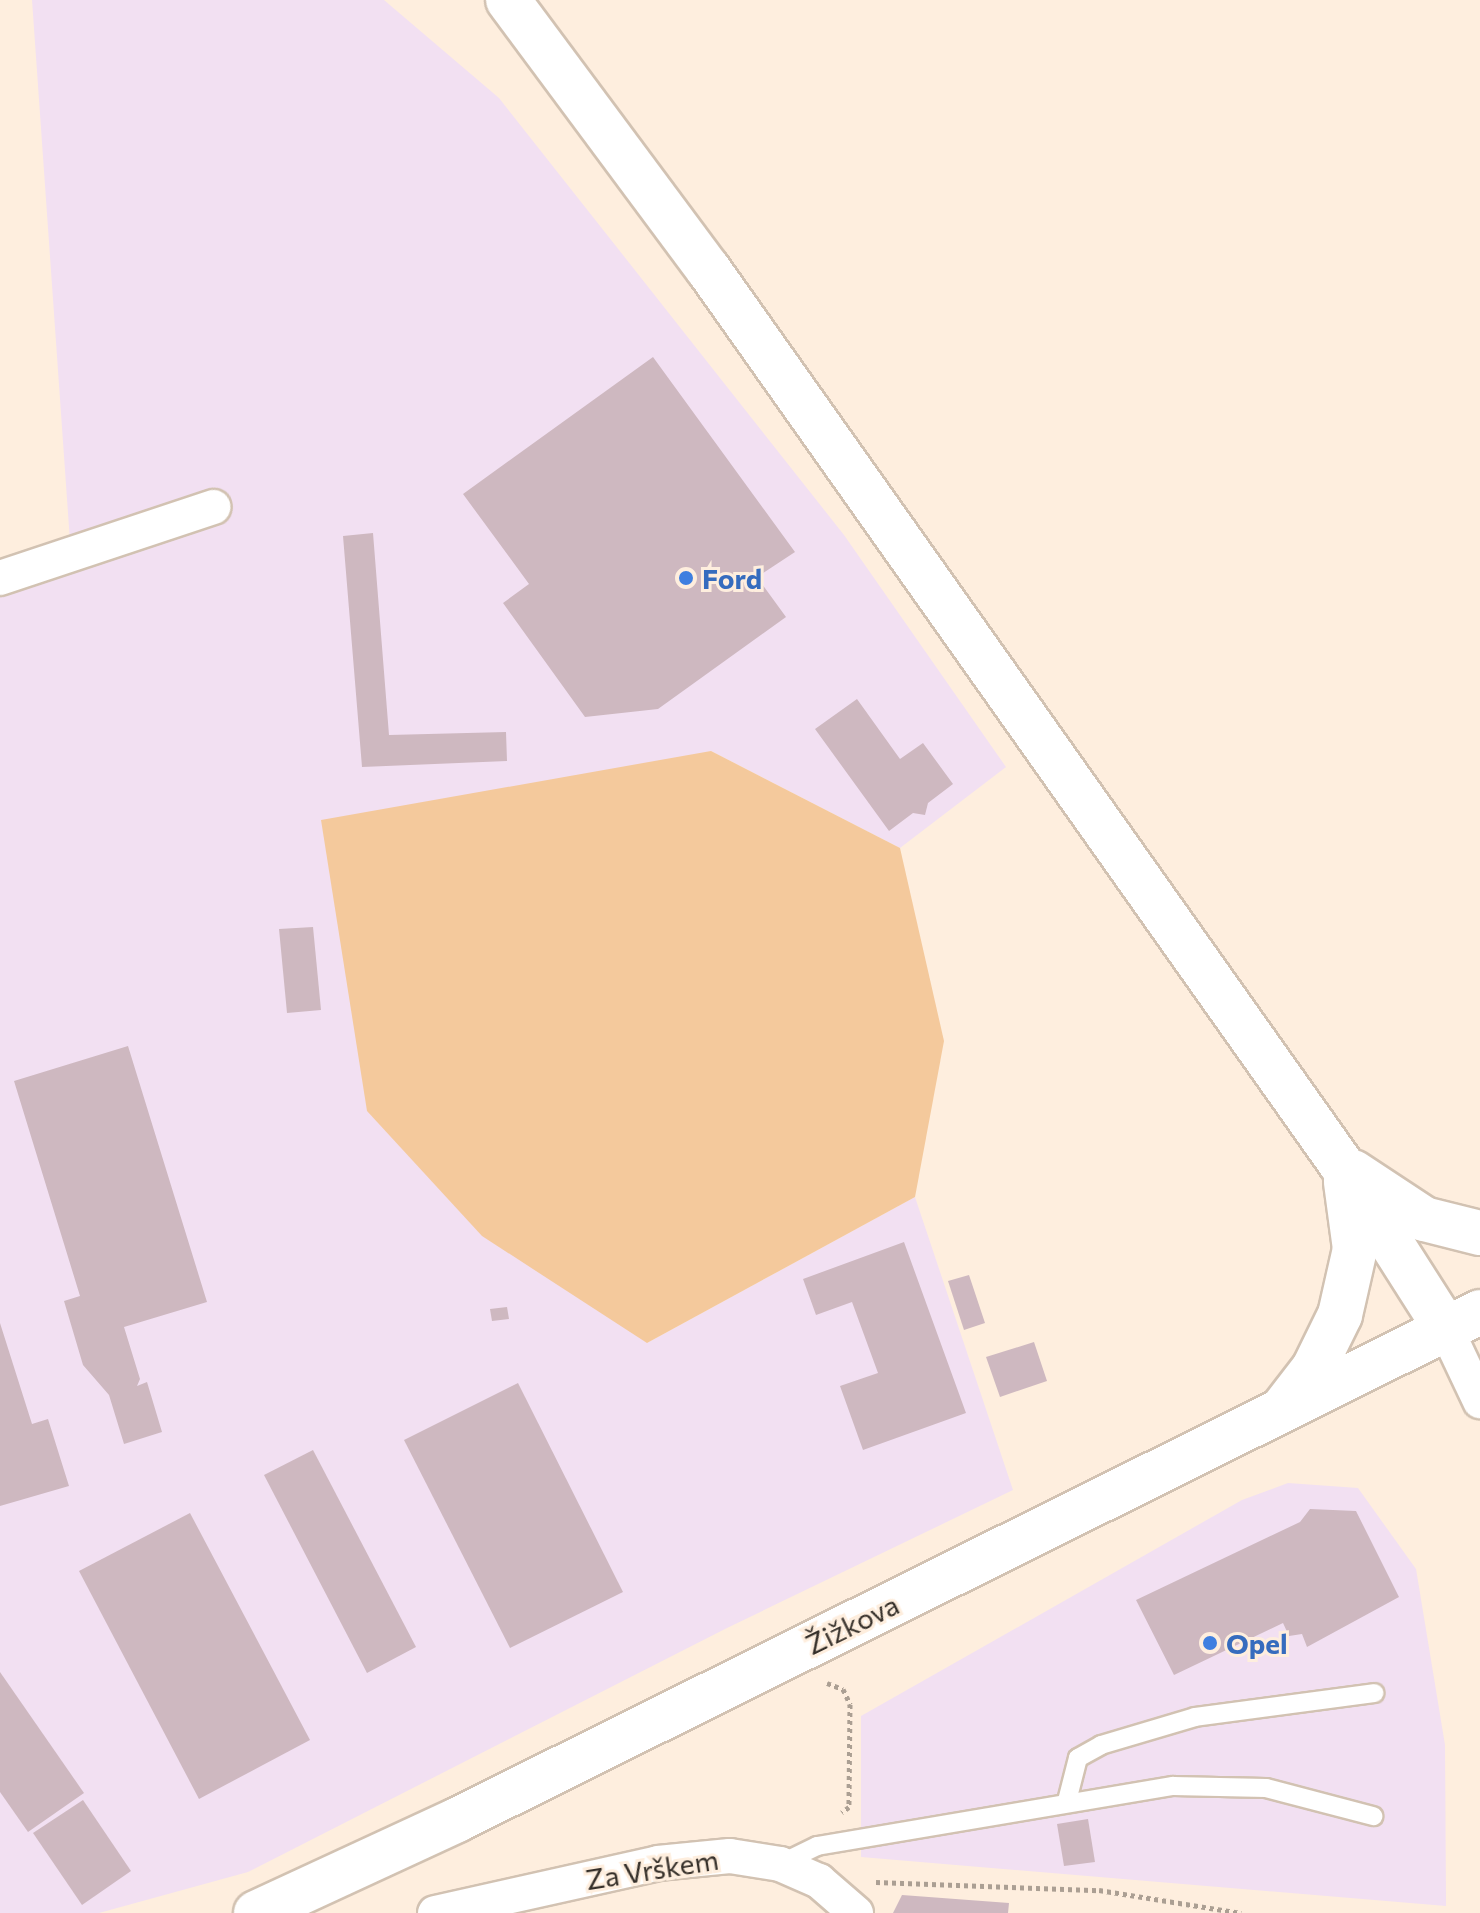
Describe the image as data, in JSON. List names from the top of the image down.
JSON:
{
  "streets": {
    "main road": ["Žižkova"],
    "street": ["Za Vrškem"]
  },
  "places": ["Ford", "Opel"]
}
